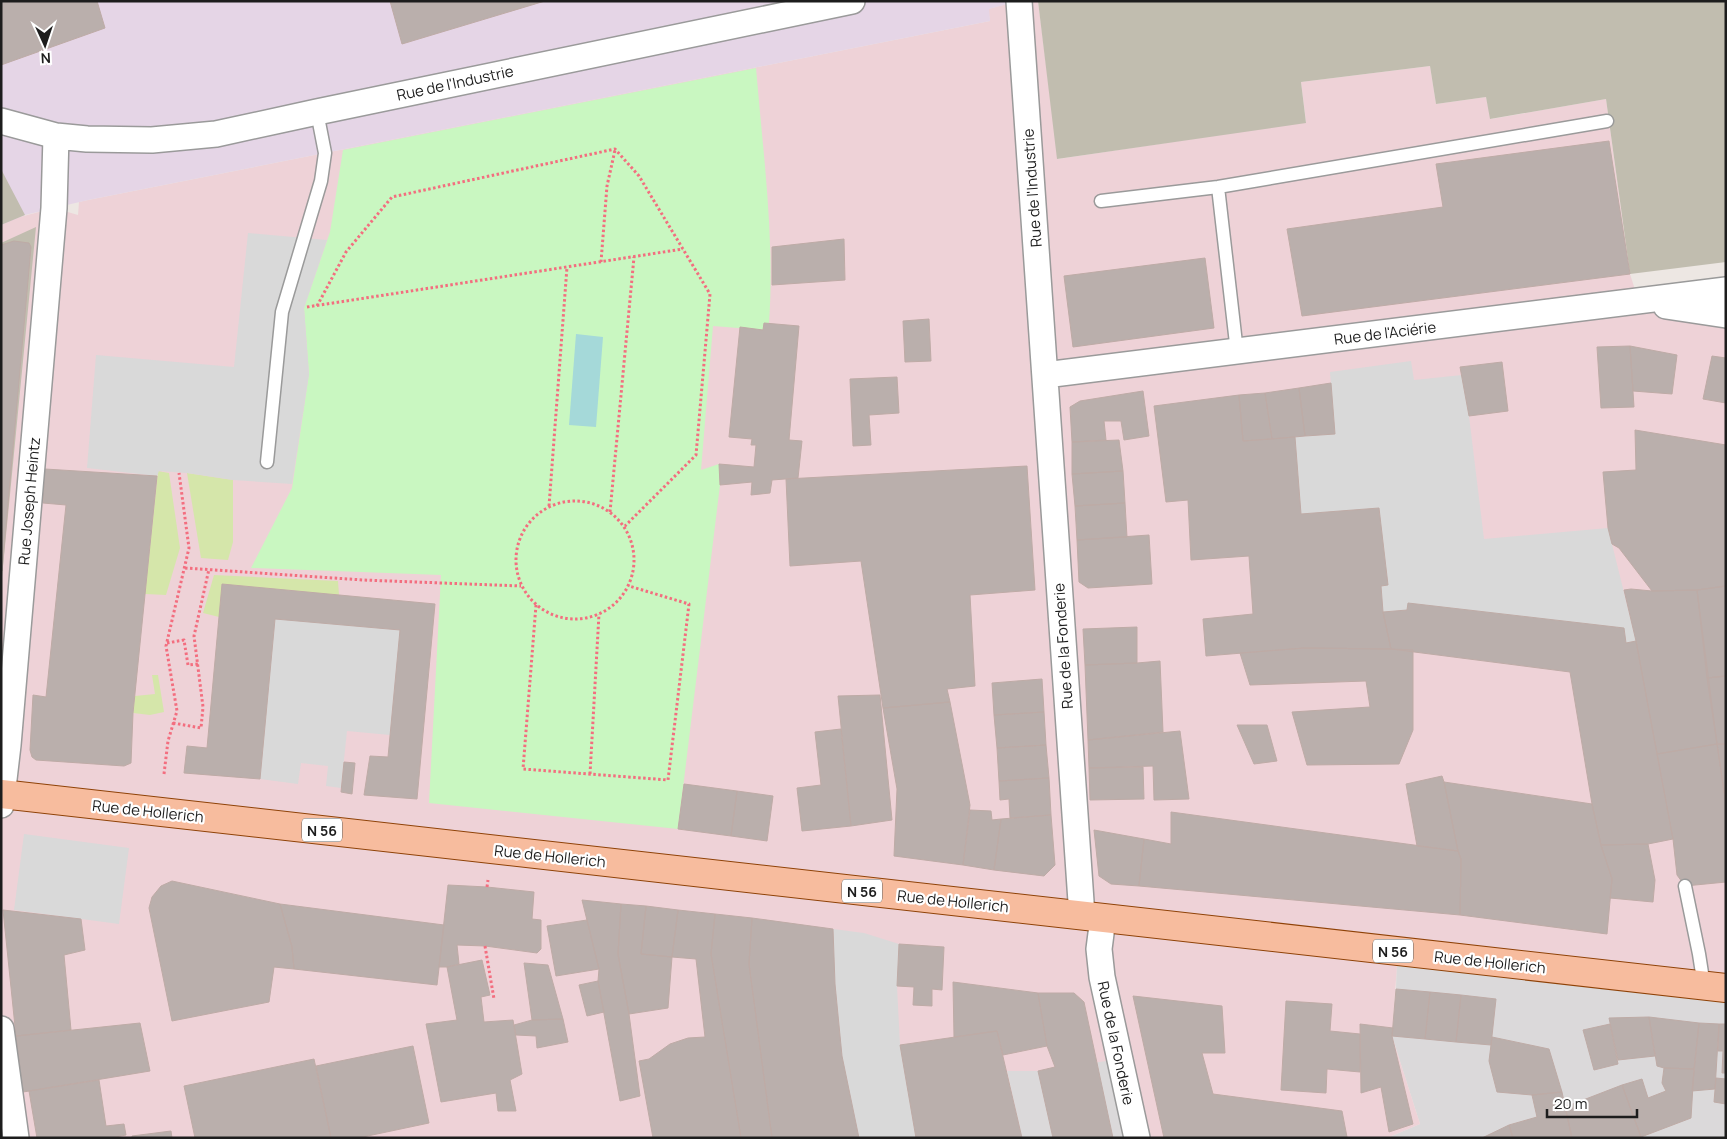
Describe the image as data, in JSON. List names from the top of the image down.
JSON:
{
  "streets": {
    "main road": ["Rue de Hollerich", "N 56"],
    "street": [
      "Rue de l'Industrie",
      "Rue de l'Aciérie",
      "Rue Joseph Heintz",
      "Rue de la Fonderie"
    ]
  },
  "crossings": [
    ["Rue de l'Industrie", "Rue de l'Aciérie"],
    ["Rue de l'Industrie", "Rue Joseph Heintz"],
    ["Rue de l'Industrie", "Rue de la Fonderie"],
    ["Rue de l'Aciérie", "Rue de la Fonderie"],
    ["Rue Joseph Heintz", "Rue de Hollerich"],
    ["Rue de la Fonderie", "Rue de Hollerich"]
  ],
  "scale_bar": "20 m",
  "north": "bottom"
}
